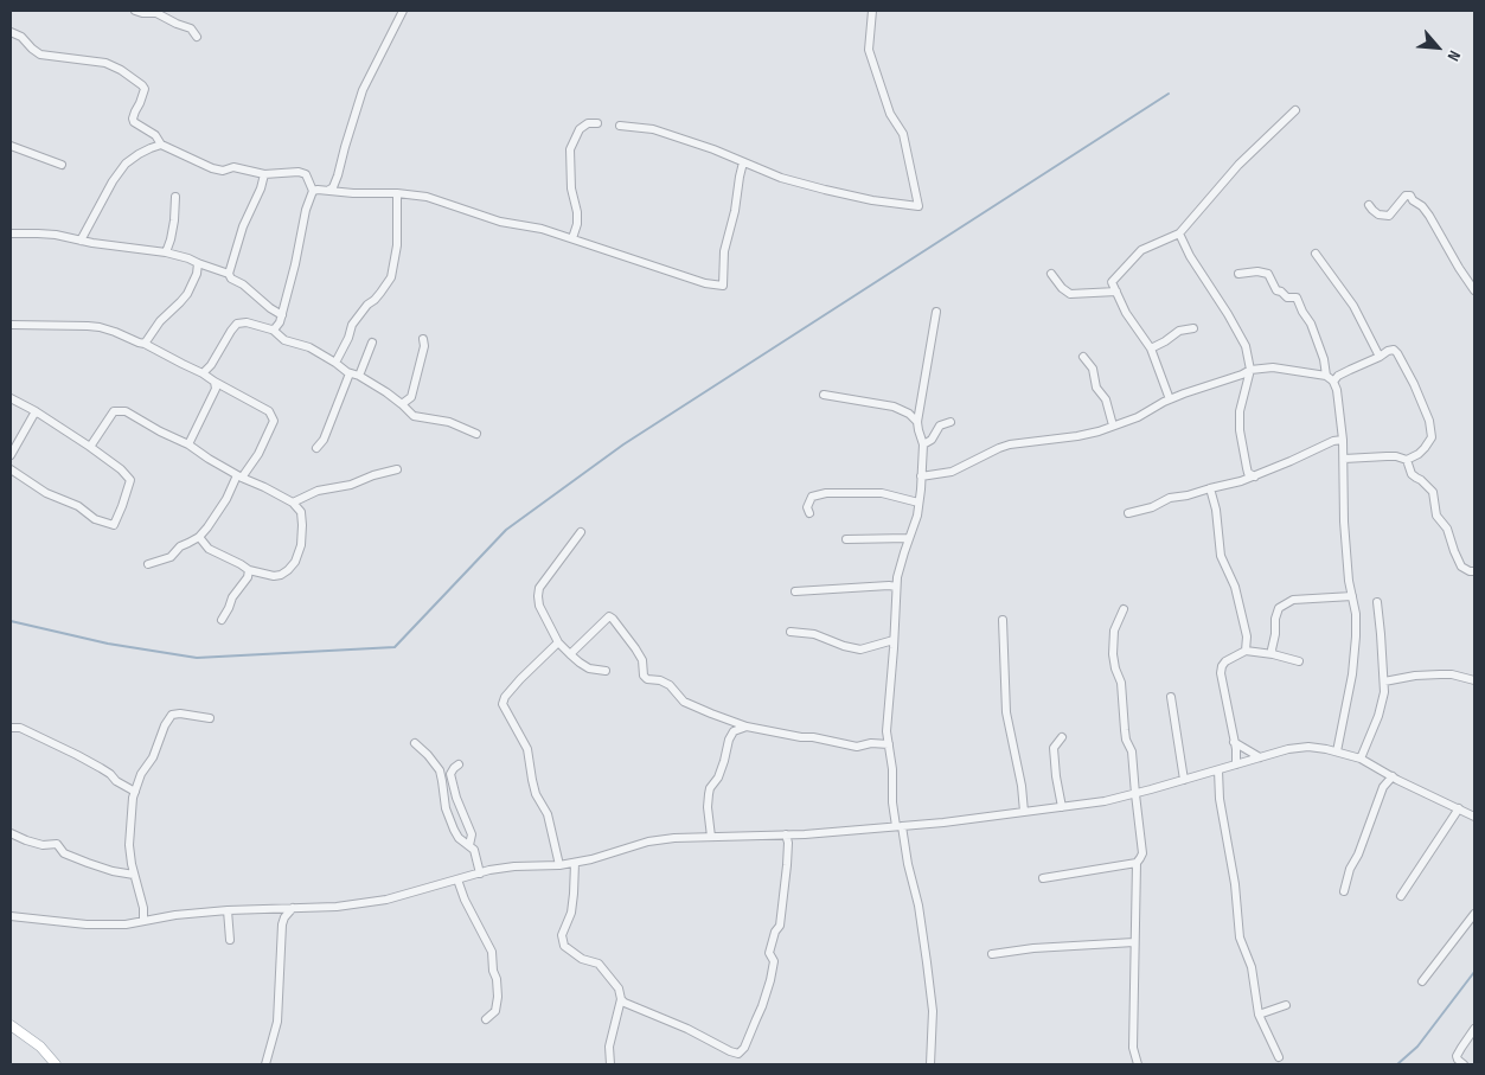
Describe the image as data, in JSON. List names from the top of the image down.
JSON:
{
  "north": "bottom right"
}
